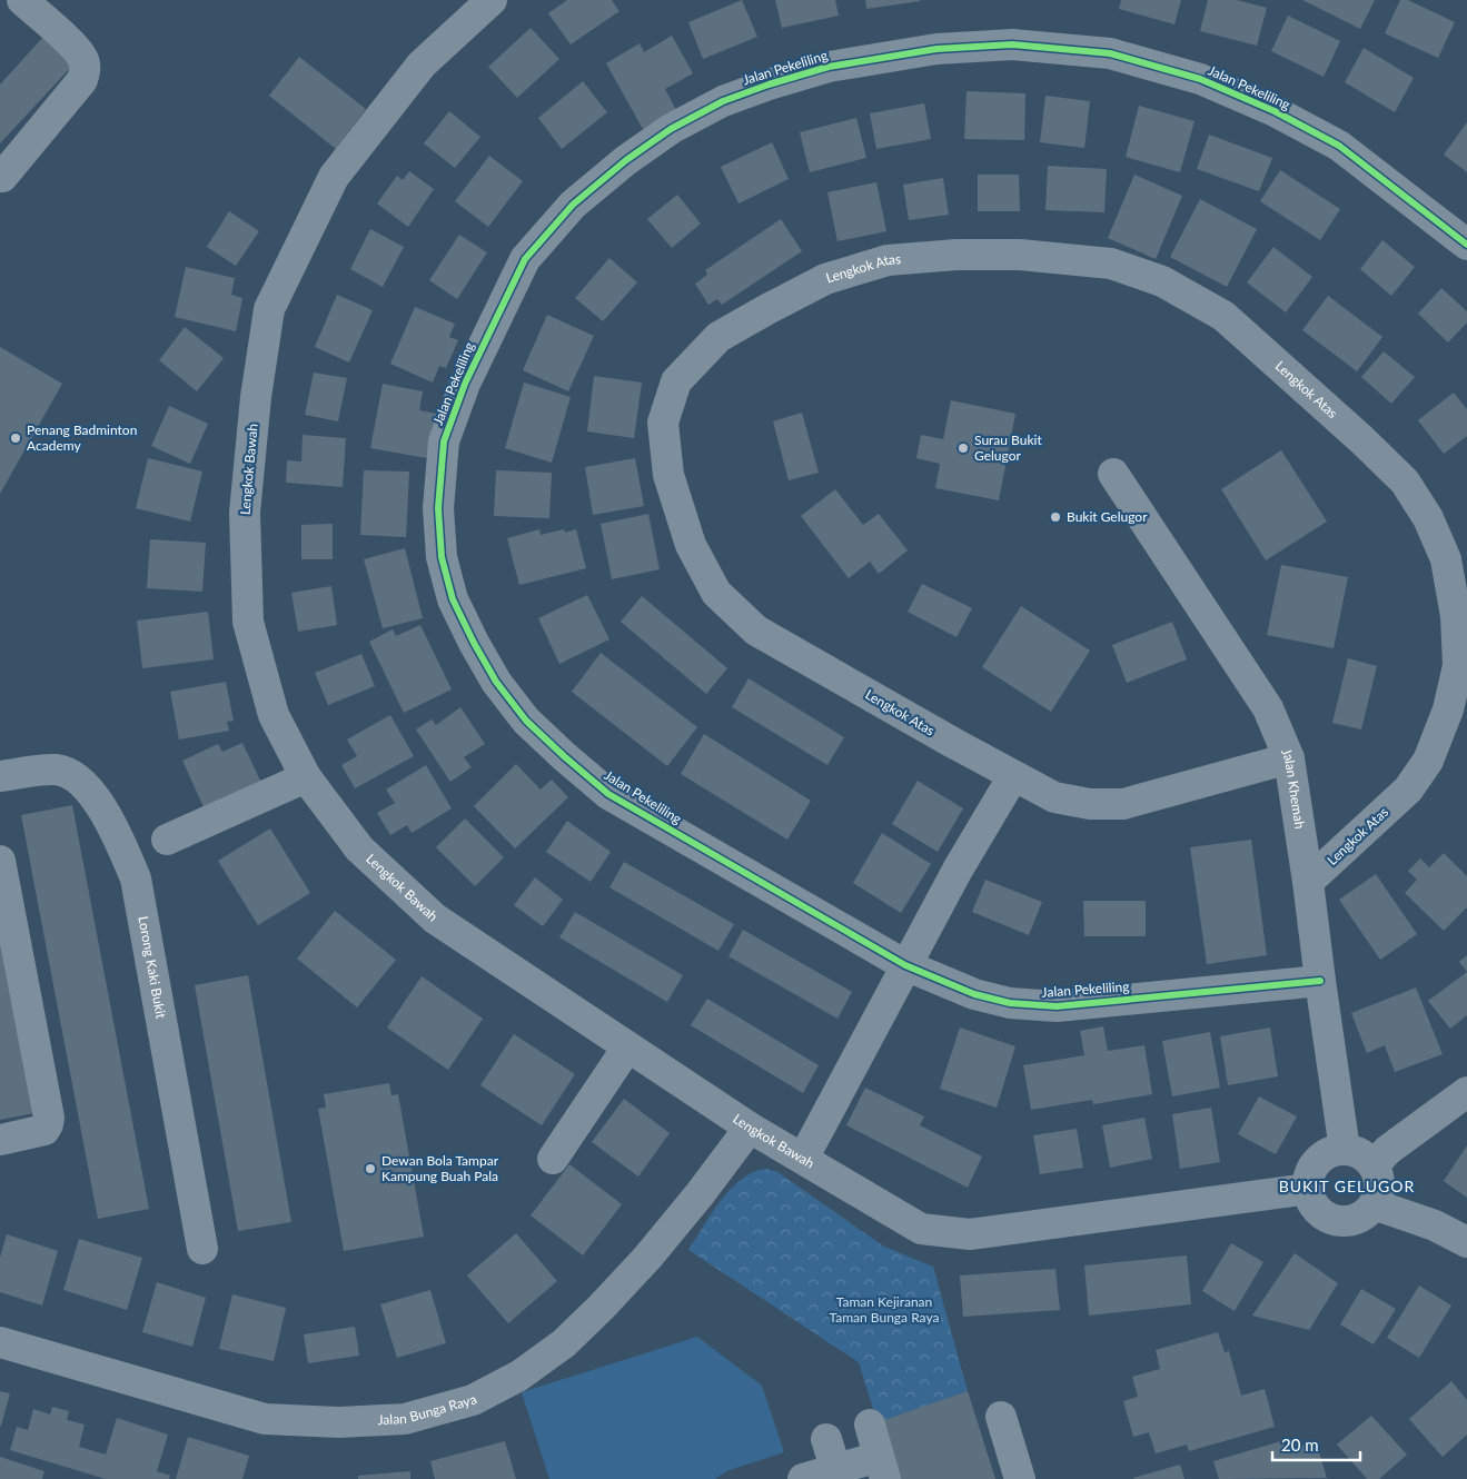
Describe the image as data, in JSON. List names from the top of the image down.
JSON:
{
  "streets": {
    "street": [
      "Jalan Pekeliling",
      "Lengkok Atas",
      "Lengkok Bawah",
      "Jalan Khemah",
      "Lorong Kaki Bukit",
      "Jalan Bunga Raya"
    ]
  },
  "crossings": [
    ["Jalan Pekeliling", "Jalan Khemah"],
    ["Lengkok Atas", "Jalan Khemah"],
    ["Lengkok Bawah", "Jalan Khemah"],
    ["Lengkok Bawah", "Jalan Bunga Raya"]
  ],
  "districts": ["BUKIT GELUGOR"],
  "parks": ["Taman Kejiranan Taman Bunga Raya"],
  "places": [
    "Penang Badminton Academy",
    "Surau Bukit Gelugor",
    "Bukit Gelugor",
    "Dewan Bola Tampar Kampung Buah Pala"
  ],
  "scale_bar": "20 m"
}
